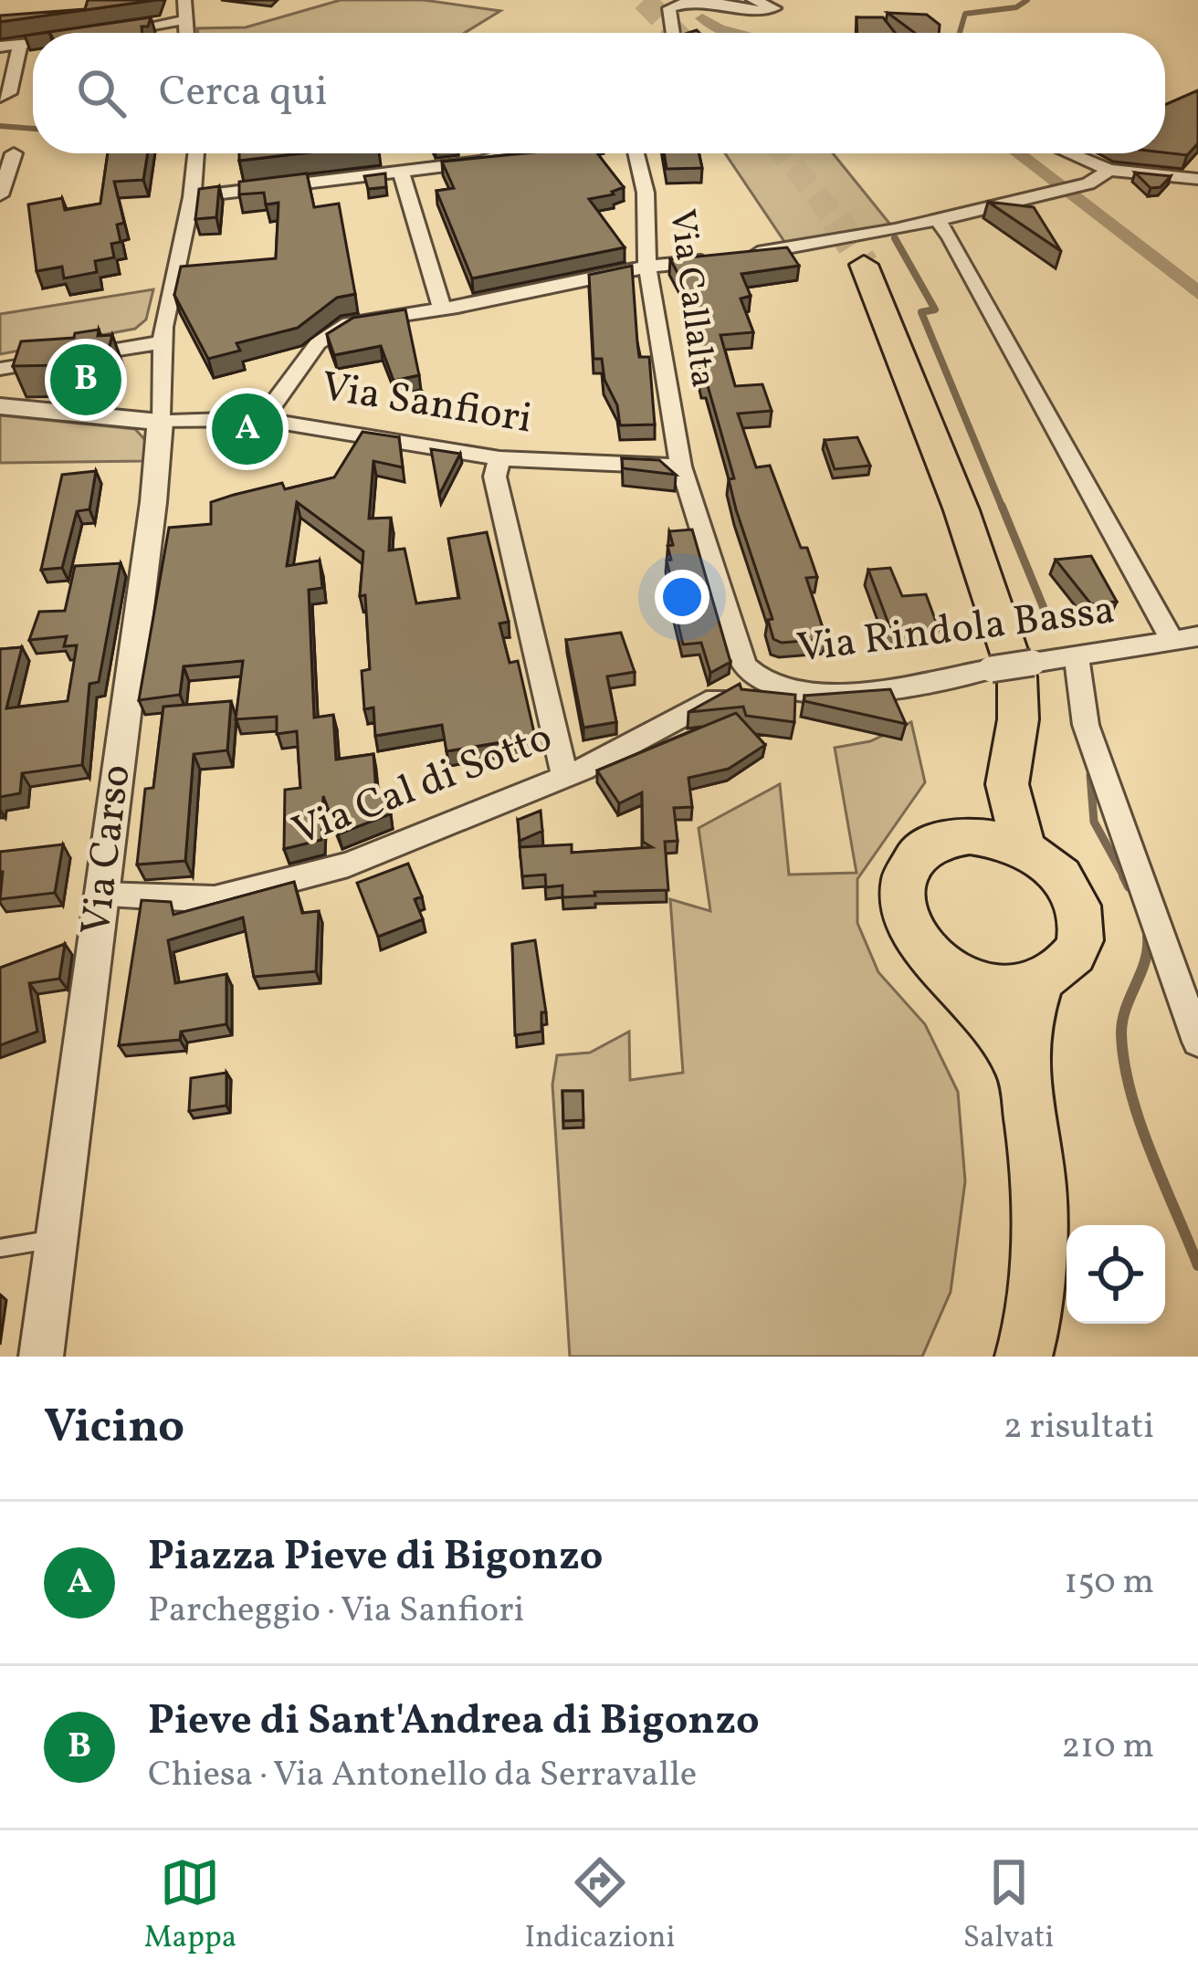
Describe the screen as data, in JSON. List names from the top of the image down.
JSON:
{
  "streets": {
    "street": [
      "Via Callalta",
      "Via Sanfiori",
      "Via Rindola Bassa",
      "Via Cal di Sotto",
      "Via Carso"
    ]
  },
  "crossings": [
    ["Via Callalta", "Via Sanfiori"],
    ["Via Callalta", "Via Rindola Bassa"],
    ["Via Sanfiori", "Via Rindola Bassa"],
    ["Via Sanfiori", "Via Carso"],
    ["Via Rindola Bassa", "Via Cal di Sotto"],
    ["Via Cal di Sotto", "Via Carso"]
  ],
  "page": {
    "search": "Cerca qui",
    "pins": ["B", "A"],
    "heading": ["Vicino", "2 risultati"],
    "list": [
      {
        "mark": "A",
        "name": "Piazza Pieve di Bigonzo",
        "note": "Parcheggio · Via Sanfiori",
        "value": "150 m"
      },
      {
        "mark": "B",
        "name": "Pieve di Sant'Andrea di Bigonzo",
        "note": "Chiesa · Via Antonello da Serravalle",
        "value": "210 m"
      }
    ],
    "nav": ["Mappa", "Indicazioni", "Salvati"]
  }
}
